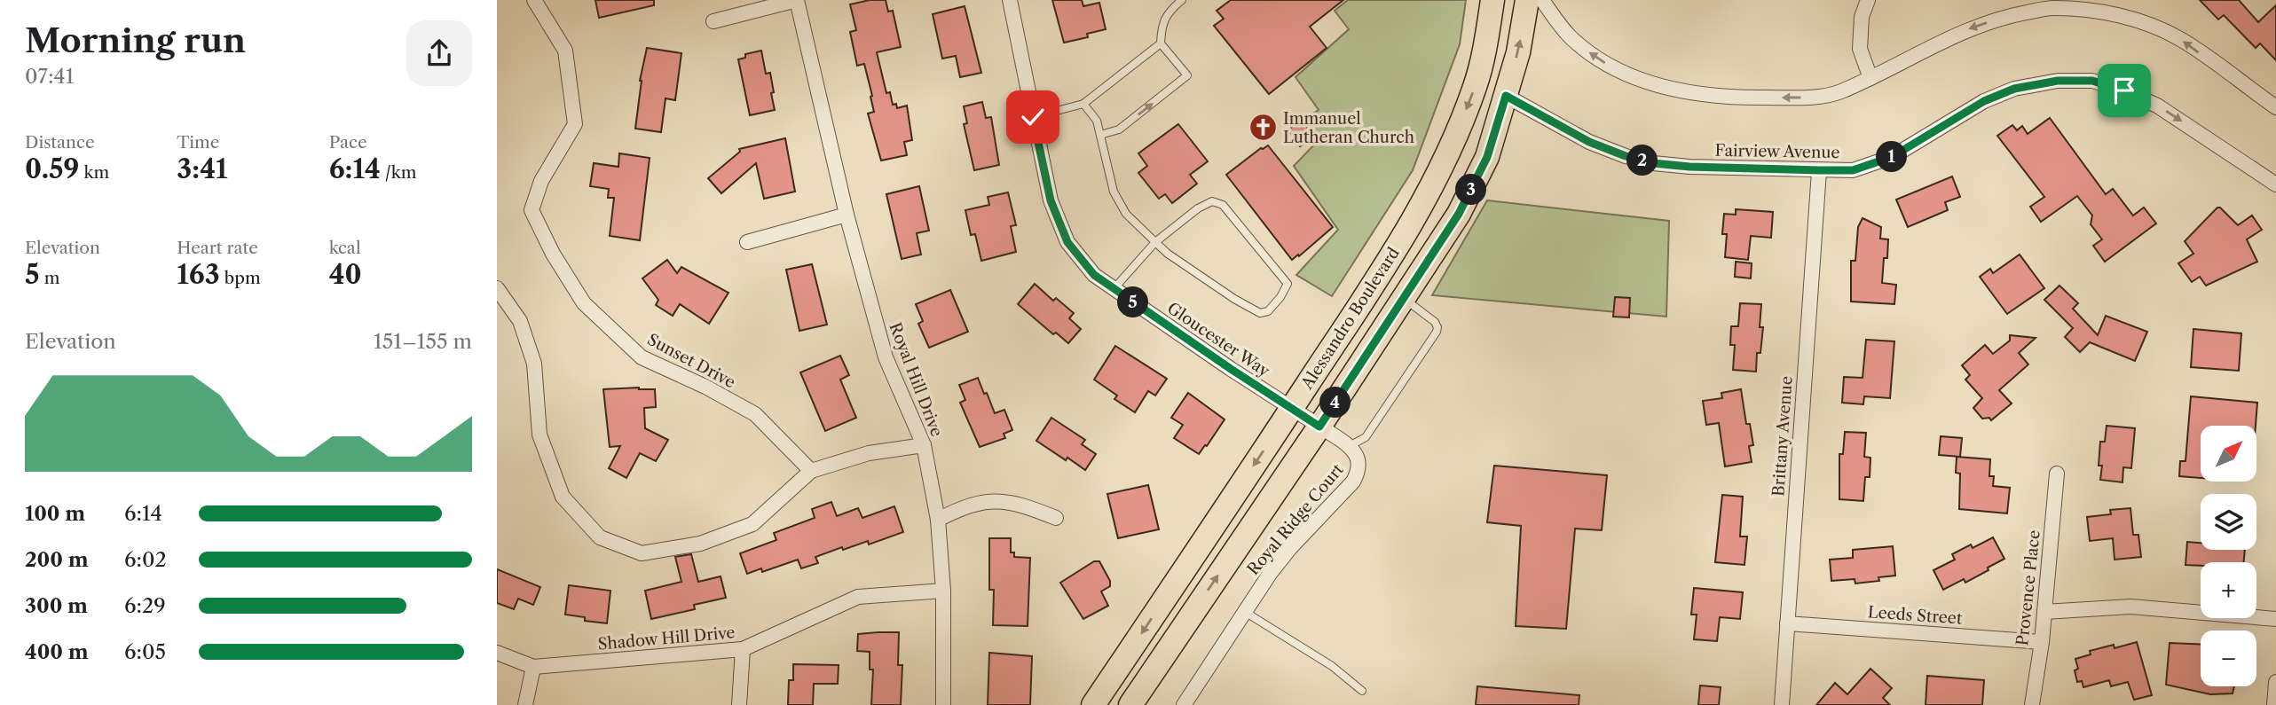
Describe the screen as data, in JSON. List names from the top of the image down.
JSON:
{
  "streets": {
    "main road": ["Alessandro Boulevard"],
    "street": [
      "Fairview Avenue",
      "Gloucester Way",
      "Sunset Drive",
      "Royal Hill Drive",
      "Brittany Avenue",
      "Royal Ridge Court",
      "Provence Place",
      "Leeds Street",
      "Shadow Hill Drive"
    ]
  },
  "crossings": [
    ["Fairview Avenue", "Brittany Avenue"],
    ["Alessandro Boulevard", "Gloucester Way"],
    ["Gloucester Way", "Royal Ridge Court"],
    ["Royal Hill Drive", "Shadow Hill Drive"],
    ["Brittany Avenue", "Leeds Street"],
    ["Provence Place", "Leeds Street"]
  ],
  "places": {
    "church": ["Immanuel Lutheran Church"]
  },
  "north": "top right",
  "page": {
    "heading": ["Morning run", "07:41"],
    "stats": [
      ["Distance", "0.59 km"],
      ["Time", "3:41"],
      ["Pace", "6:14 /km"],
      ["Elevation", "5 m"],
      ["Heart rate", "163 bpm"],
      ["kcal", "40"]
    ],
    "pins": [
      "1",
      "2",
      "3",
      "5",
      "4"
    ],
    "chart": ["Elevation", "151–155 m"],
    "map_buttons": ["+", "−"],
    "list": [
      {
        "name": "100 m",
        "note": "6:14"
      },
      {
        "name": "200 m",
        "note": "6:02"
      },
      {
        "name": "300 m",
        "note": "6:29"
      },
      {
        "name": "400 m",
        "note": "6:05"
      }
    ]
  }
}
